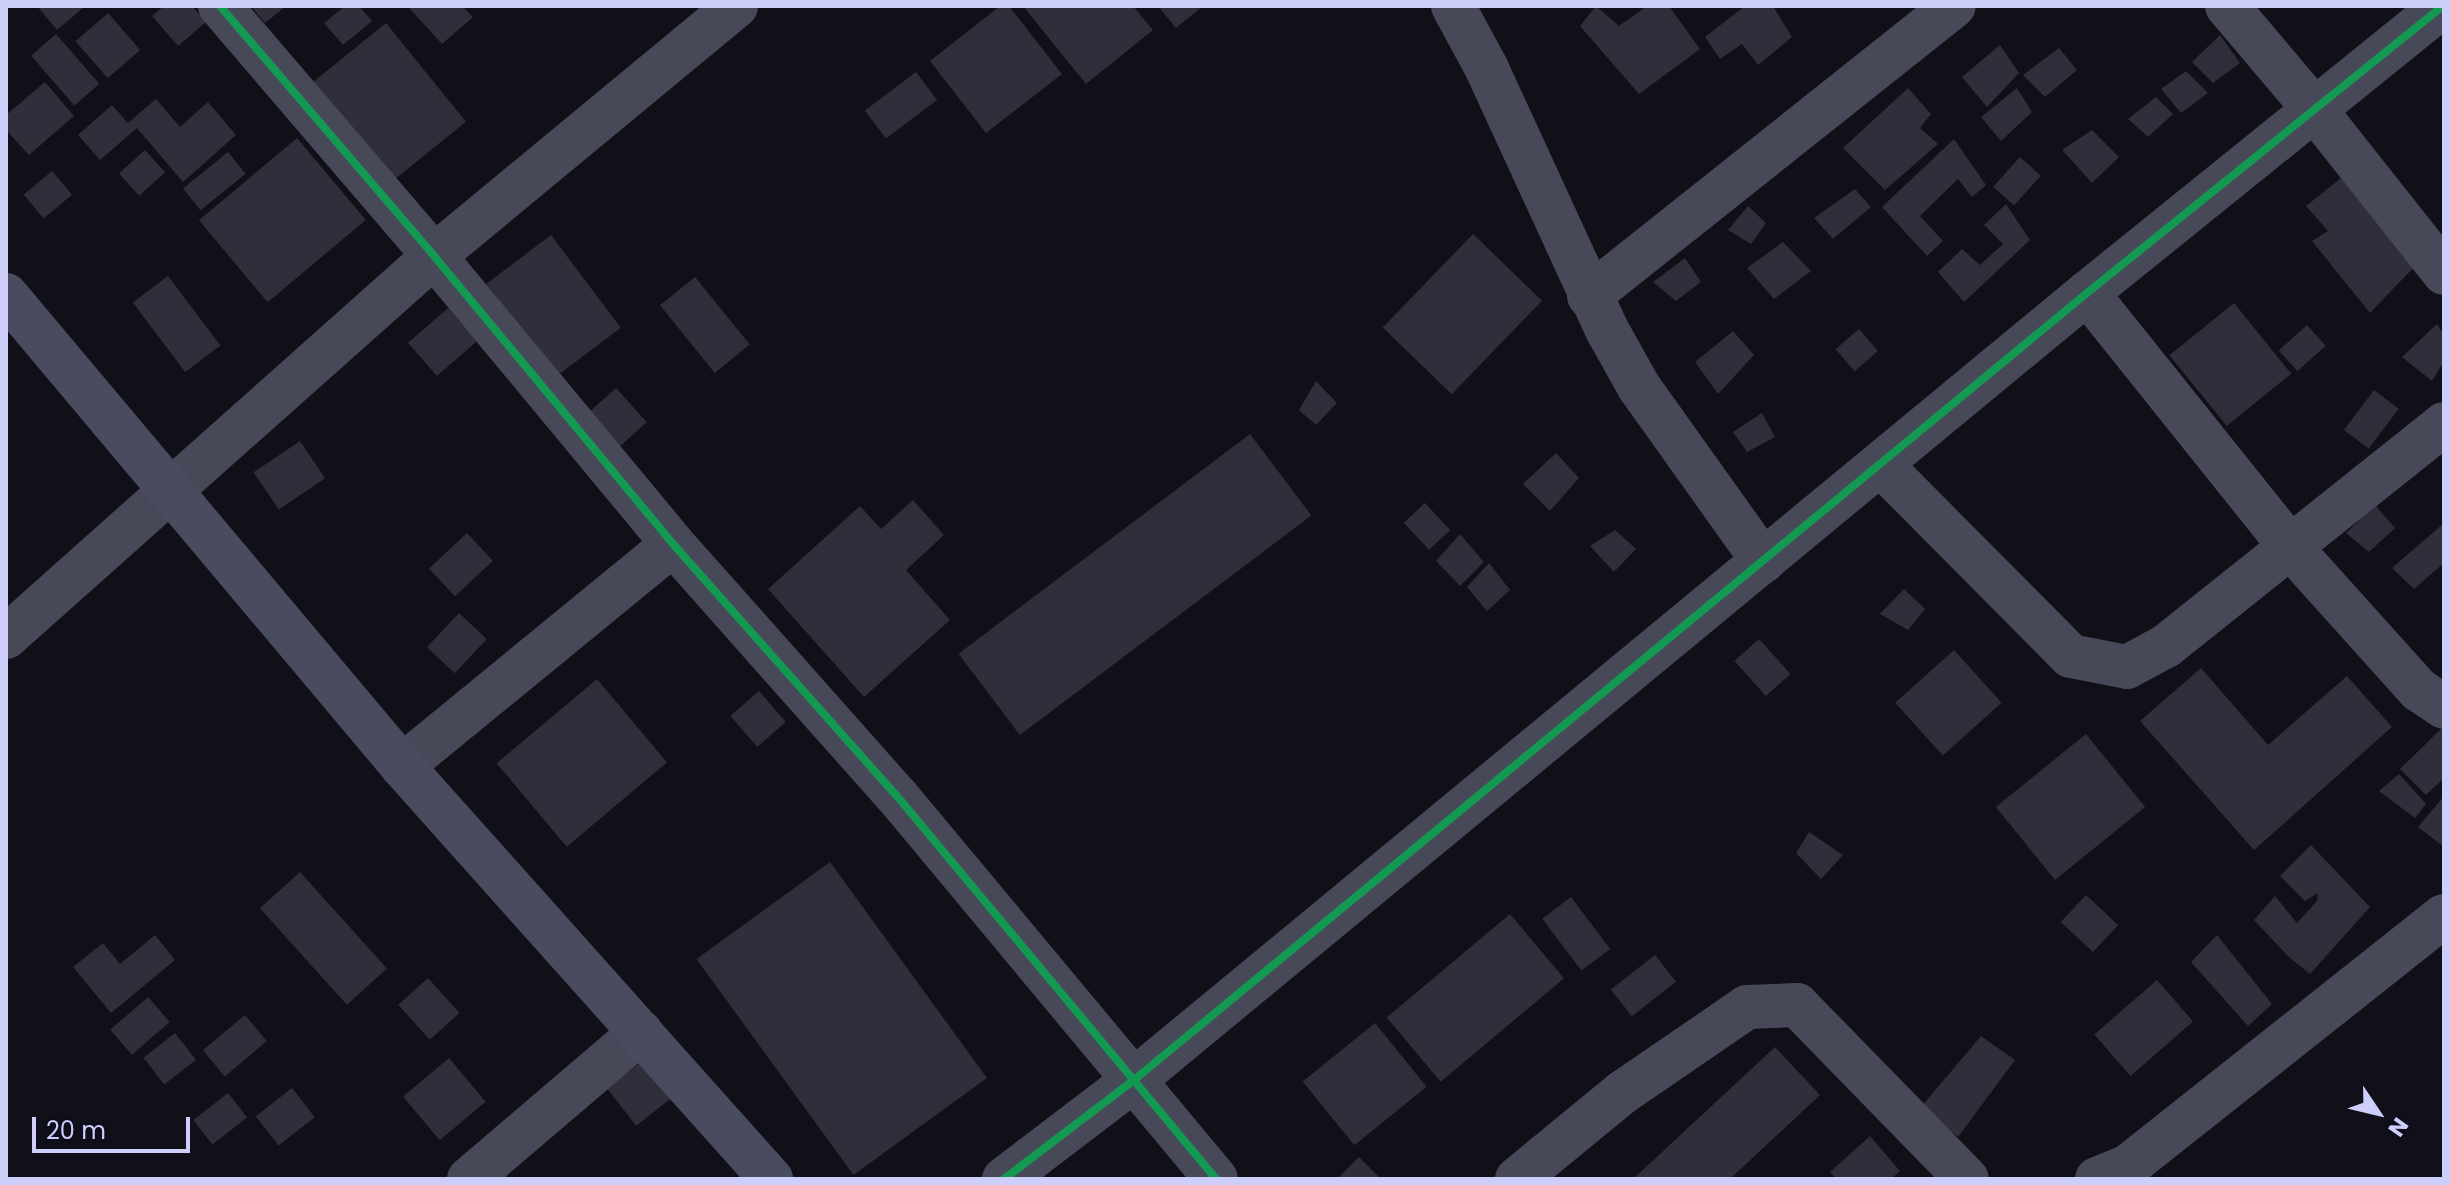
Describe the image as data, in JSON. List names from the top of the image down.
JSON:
{
  "scale_bar": "20 m",
  "north": "bottom right"
}
